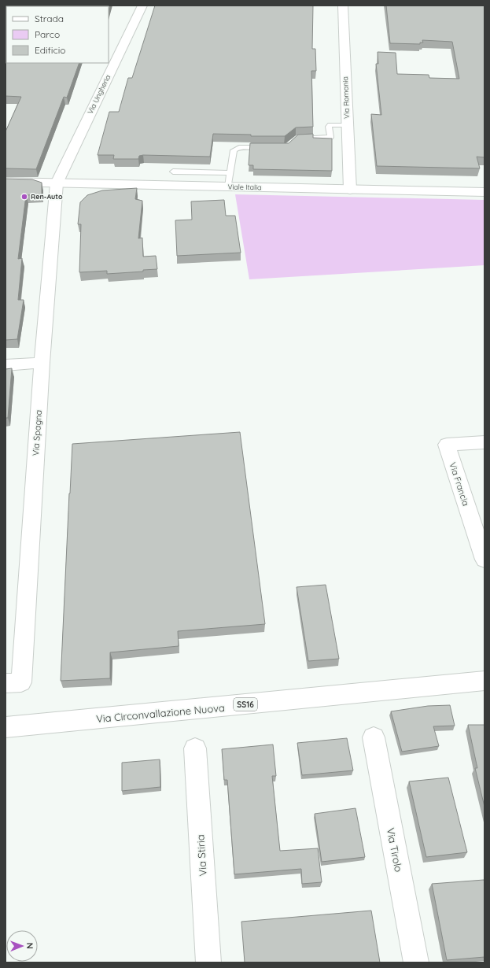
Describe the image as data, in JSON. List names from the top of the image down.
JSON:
{
  "streets": {
    "street": [
      "Via Ungheria",
      "Via Romania",
      "Viale Italia",
      "Via Spagna",
      "Via Francia",
      "SS16",
      "Via Circonvallazione Nuova",
      "Via Tirolo",
      "Via Stiria"
    ]
  },
  "crossings": [
    ["Via Ungheria", "Viale Italia"],
    ["Via Ungheria", "Via Spagna"],
    ["Via Romania", "Viale Italia"],
    ["Viale Italia", "Via Spagna"]
  ],
  "places": ["Ren-Auto"],
  "legend": ["Strada", "Parco", "Edificio"],
  "north": "right"
}
